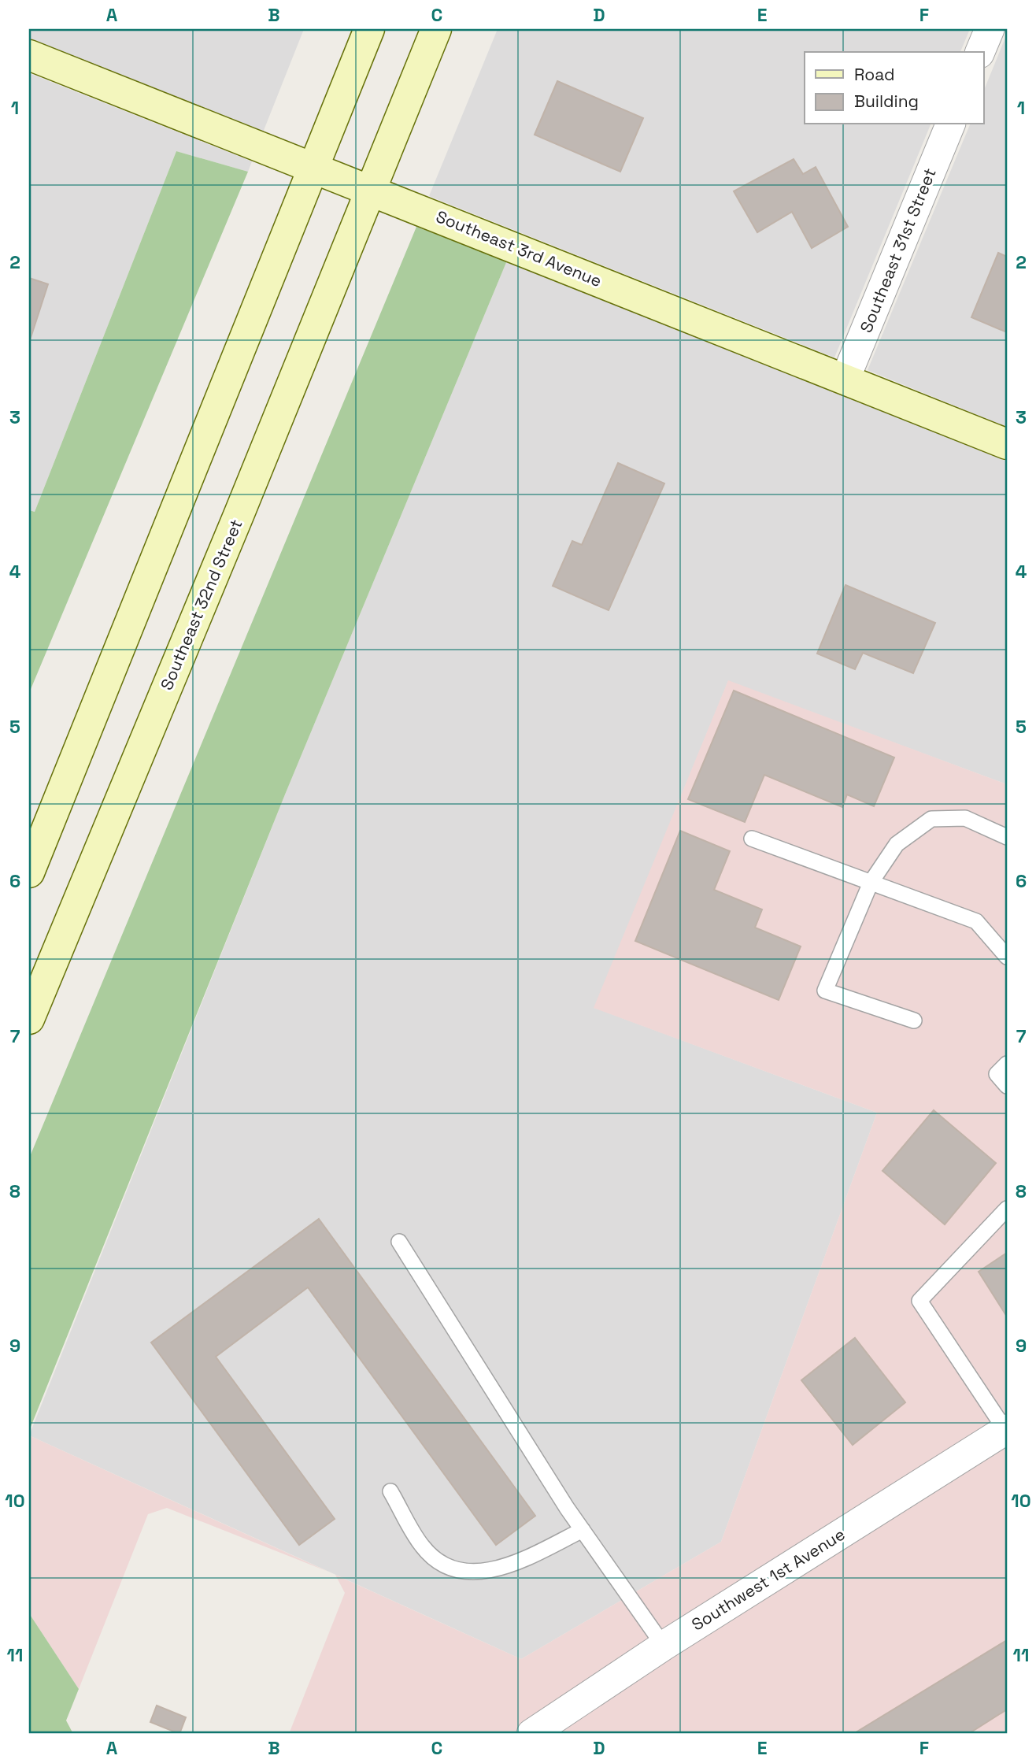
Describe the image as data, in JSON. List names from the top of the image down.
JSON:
{
  "streets": {
    "main road": ["Southeast 3rd Avenue", "Southeast 32nd Street"],
    "street": ["Southeast 31st Street", "Southwest 1st Avenue"]
  },
  "crossings": [
    ["Southeast 3rd Avenue", "Southeast 31st Street"],
    ["Southeast 3rd Avenue", "Southeast 32nd Street"]
  ],
  "legend": ["Road", "Building"],
  "grid": {
    "columns": [
      "A",
      "B",
      "C",
      "D",
      "E",
      "F"
    ],
    "rows": [
      "1",
      "2",
      "3",
      "4",
      "5",
      "6",
      "7",
      "8",
      "9",
      "10",
      "11"
    ]
  }
}
